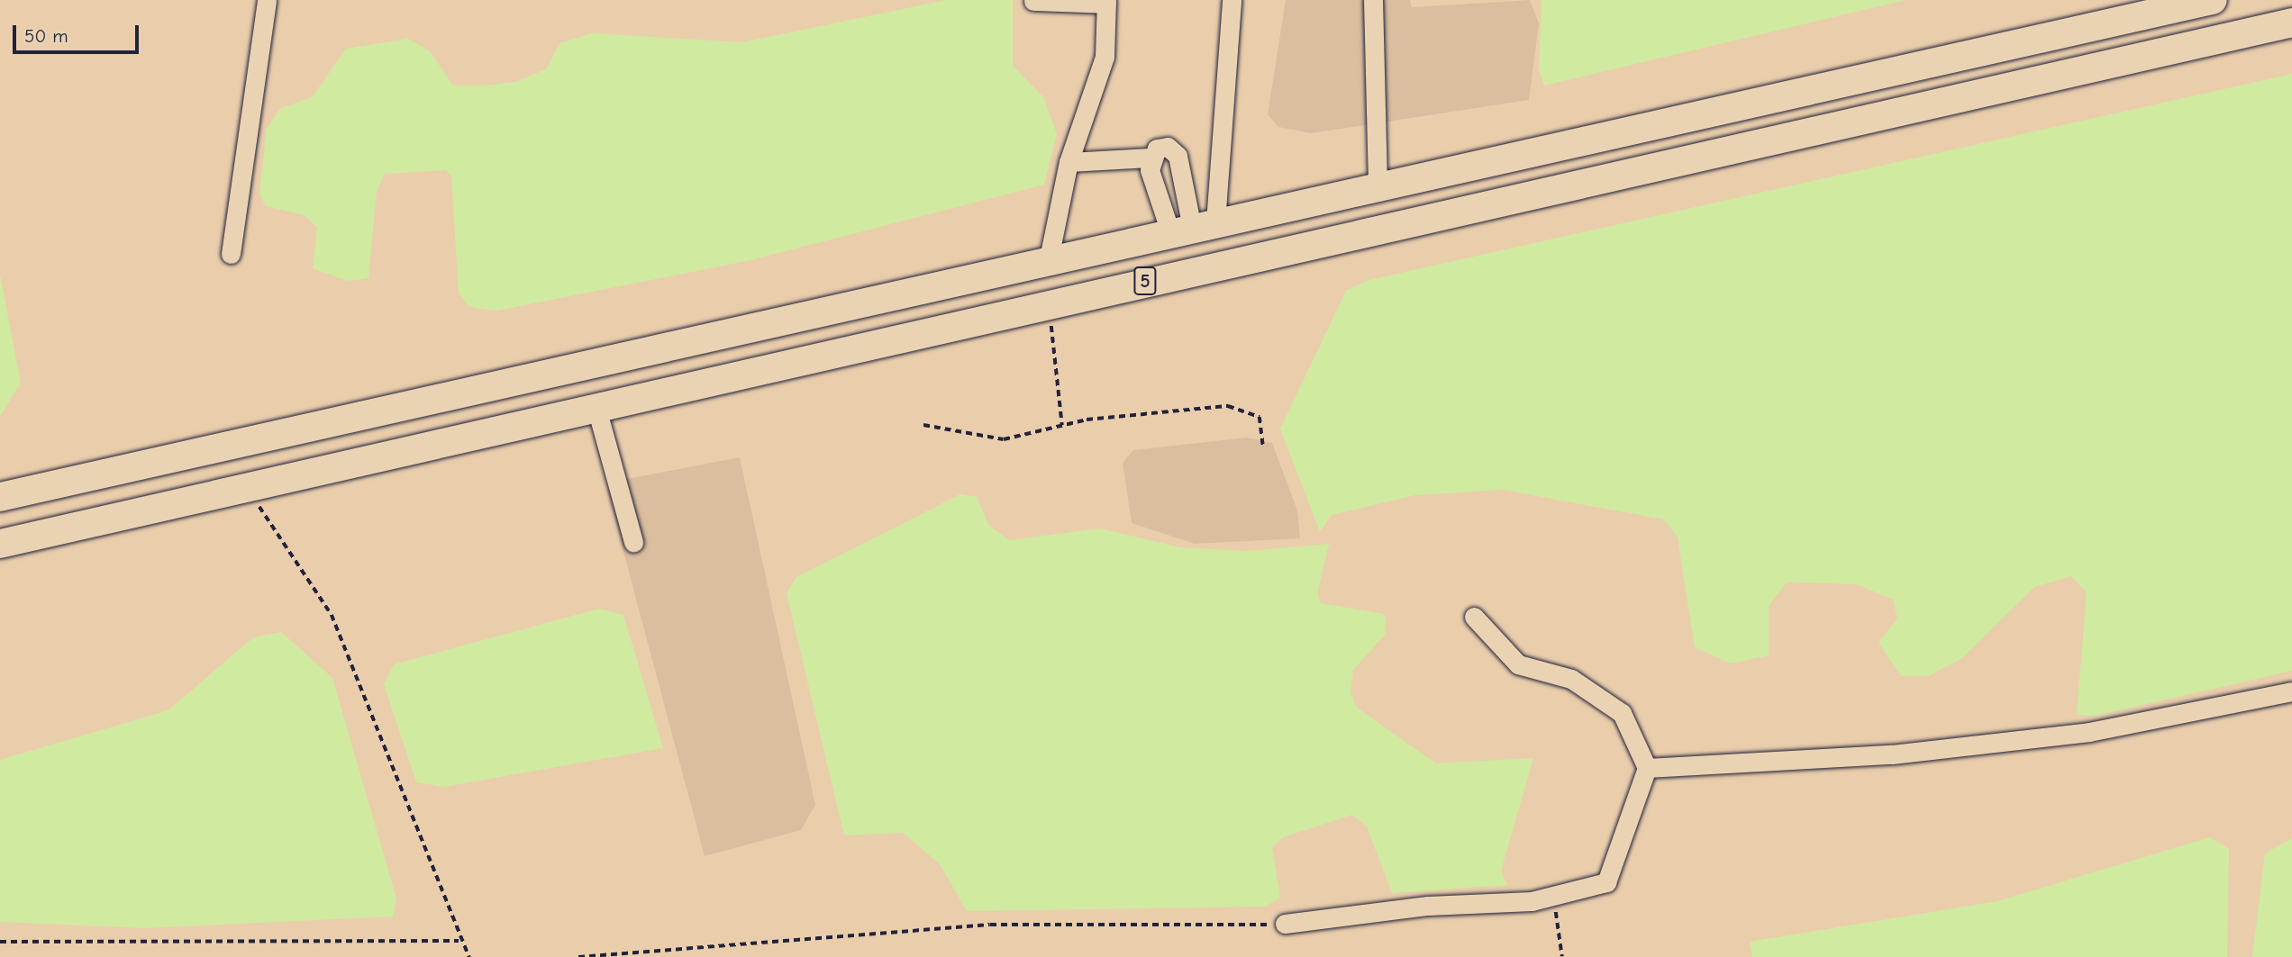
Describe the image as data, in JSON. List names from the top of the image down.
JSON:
{
  "streets": {
    "highway": ["5"]
  },
  "scale_bar": "50 m"
}
